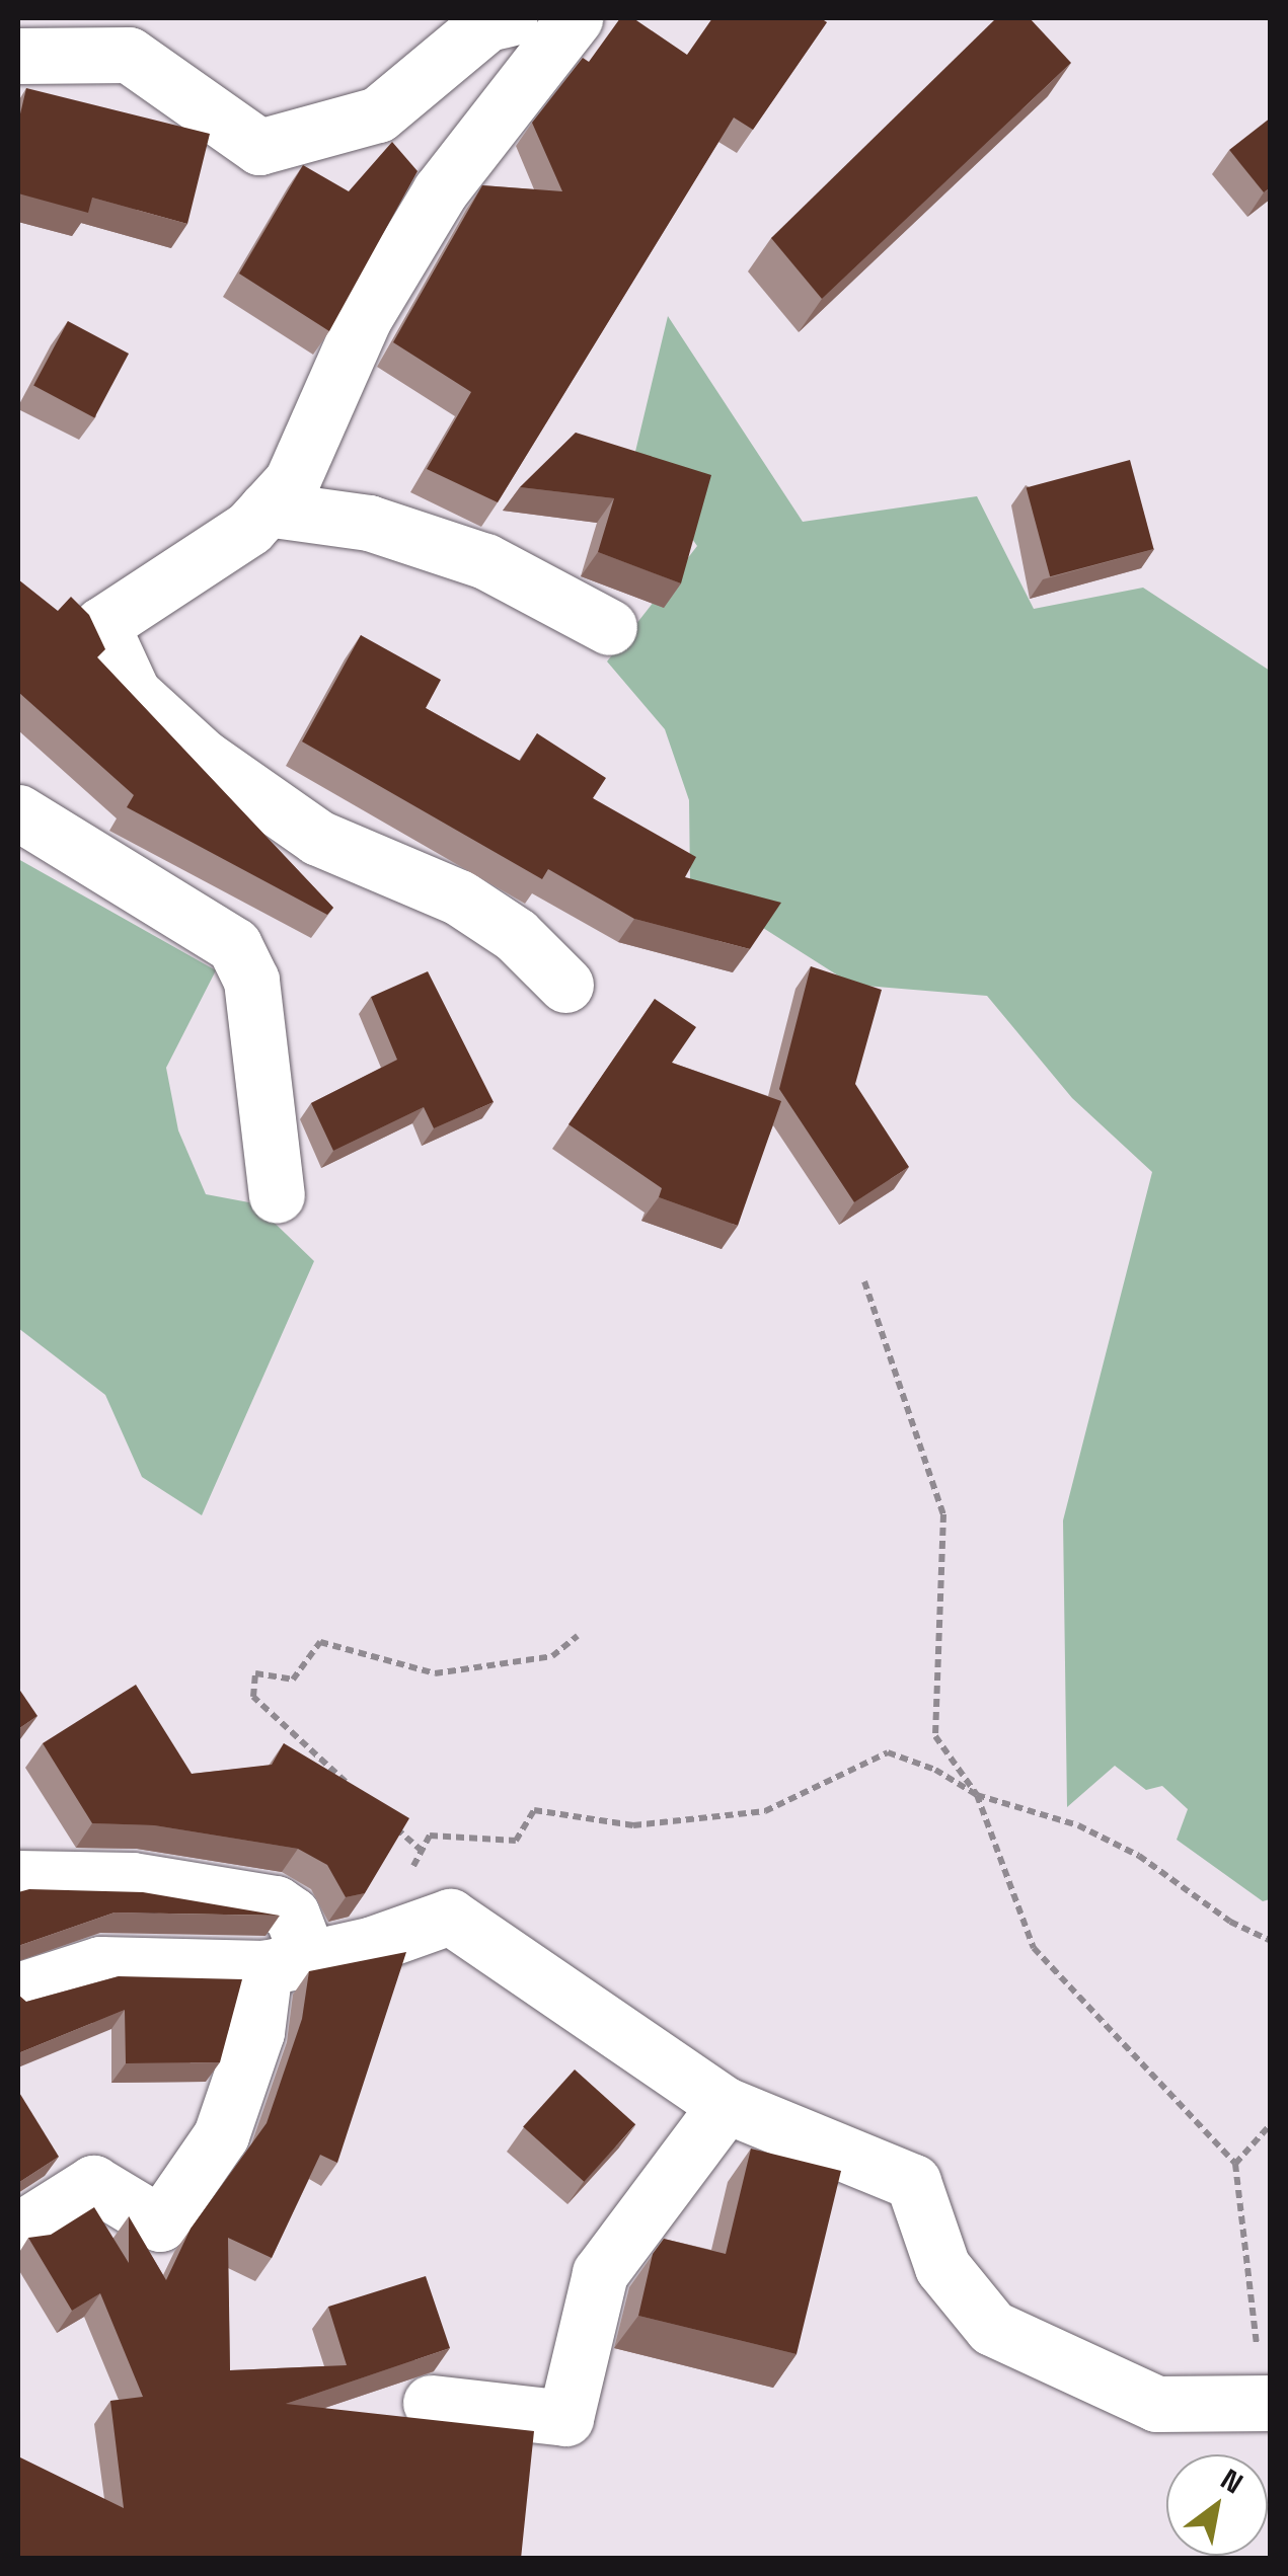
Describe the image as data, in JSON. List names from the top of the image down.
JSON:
{
  "north": "top right"
}
